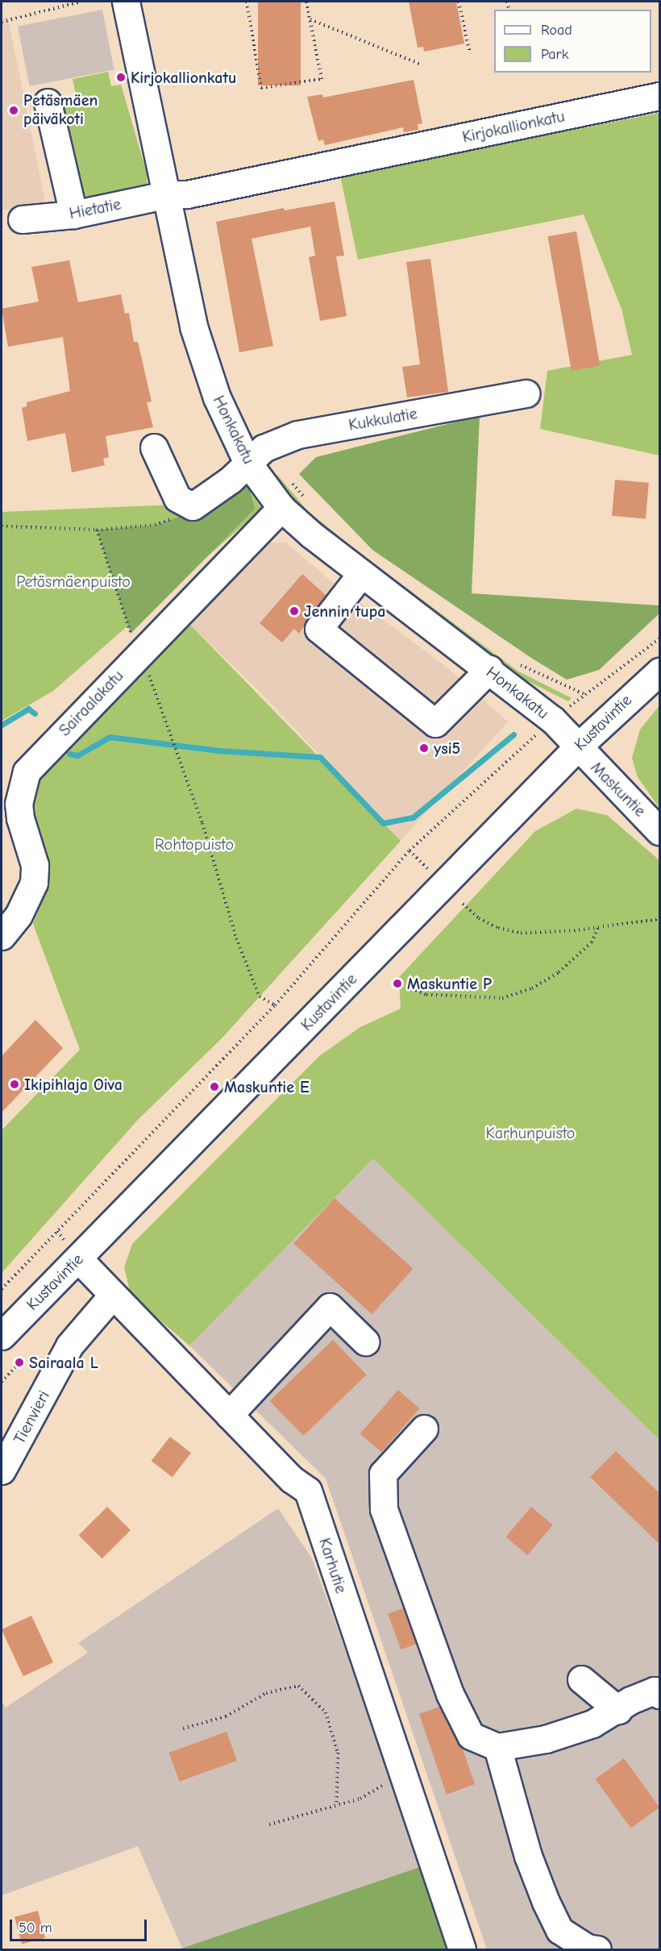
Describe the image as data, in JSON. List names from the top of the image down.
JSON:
{
  "streets": {
    "street": [
      "Kirjokallionkatu",
      "Hietatie",
      "Kukkulatie",
      "Honkakatu",
      "Sairaalakatu",
      "Kustavintie",
      "Maskuntie",
      "Tienvieri",
      "Karhutie"
    ]
  },
  "crossings": [
    ["Kirjokallionkatu", "Hietatie"],
    ["Kirjokallionkatu", "Honkakatu"],
    ["Hietatie", "Honkakatu"],
    ["Kukkulatie", "Honkakatu"],
    ["Honkakatu", "Sairaalakatu"],
    ["Honkakatu", "Kustavintie"],
    ["Honkakatu", "Maskuntie"],
    ["Kustavintie", "Maskuntie"],
    ["Kustavintie", "Karhutie"],
    ["Tienvieri", "Karhutie"]
  ],
  "parks": ["Petäsmäenpuisto", "Rohtopuisto", "Karhunpuisto"],
  "places": [
    "Kirjokallionkatu",
    "Petäsmäen päiväkoti",
    "Jennin tupa",
    "ysi5",
    "Maskuntie P",
    "Ikipihlaja Oiva",
    "Maskuntie E",
    "Sairaala L"
  ],
  "legend": ["Road", "Park"],
  "scale_bar": "50 m"
}
